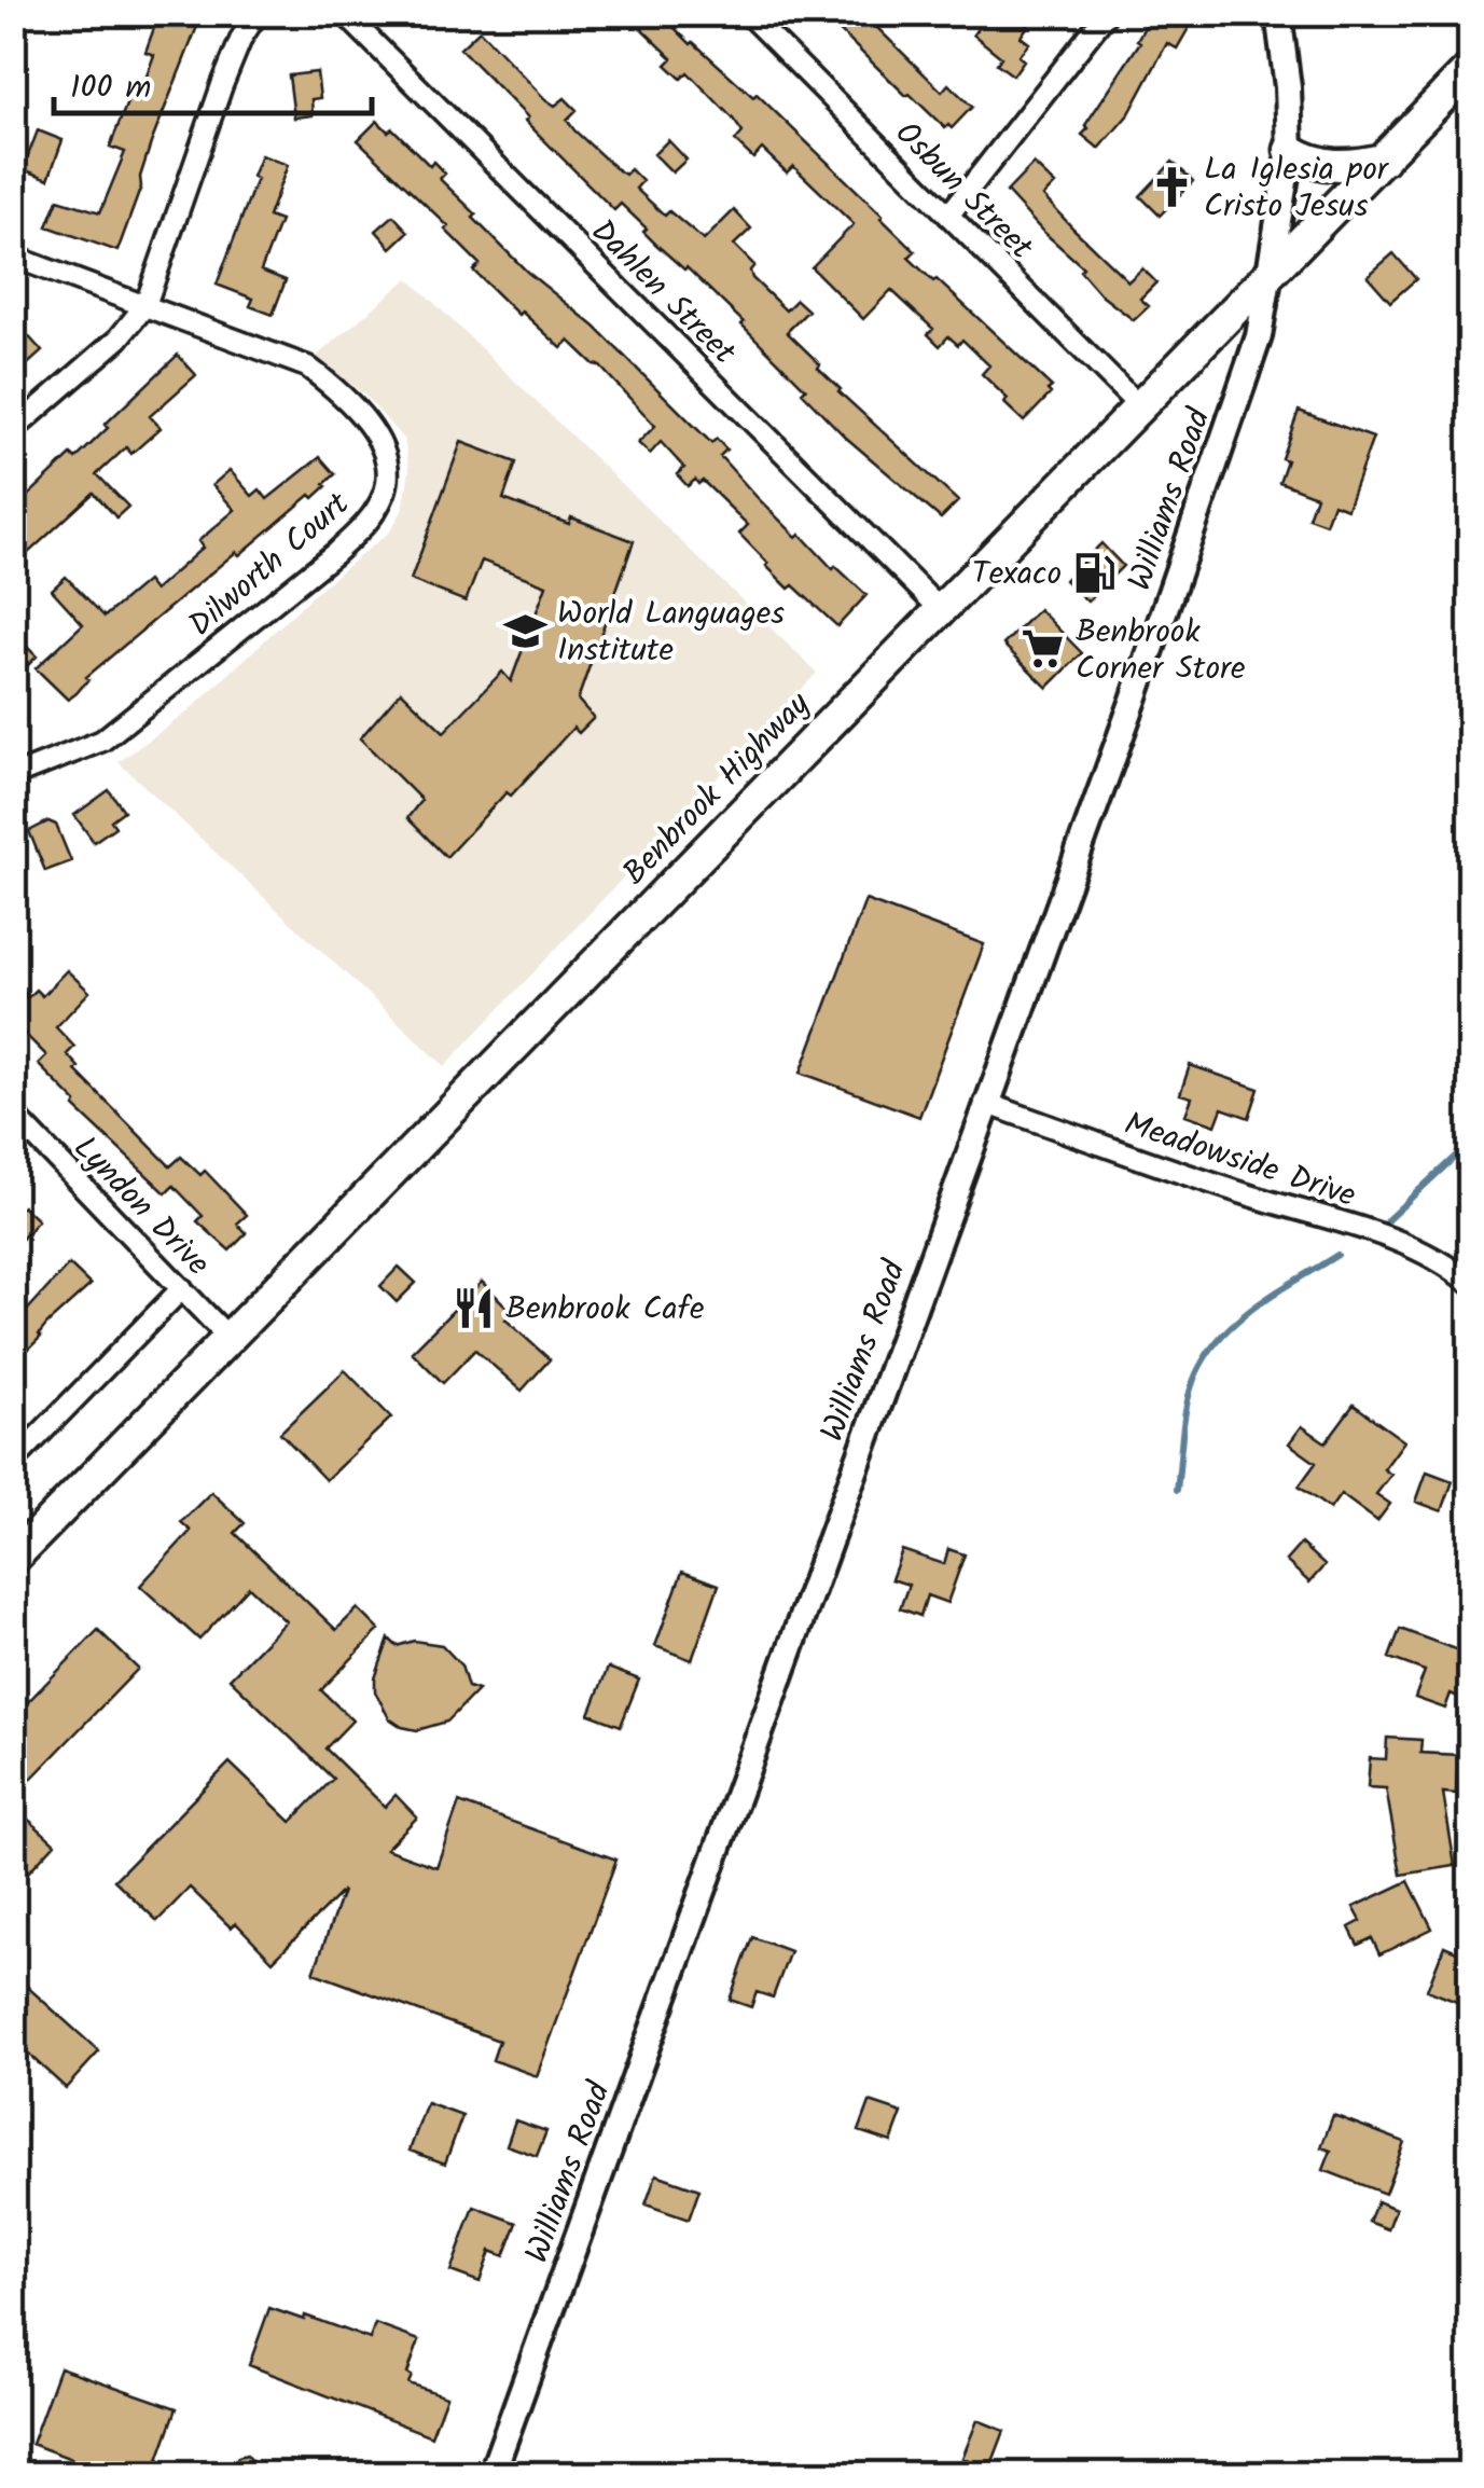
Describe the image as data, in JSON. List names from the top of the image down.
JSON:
{
  "streets": {
    "main road": ["Benbrook Highway"],
    "street": [
      "Osbun Street",
      "Dahlen Street",
      "Williams Road",
      "Dilworth Court",
      "Meadowside Drive",
      "Lyndon Drive"
    ]
  },
  "crossings": [
    ["Osbun Street", "Benbrook Highway"],
    ["Dahlen Street", "Benbrook Highway"],
    ["Williams Road", "Benbrook Highway"],
    ["Williams Road", "Meadowside Drive"],
    ["Benbrook Highway", "Lyndon Drive"]
  ],
  "places": {
    "church": ["La Iglesia por Cristo Jesus"],
    "fuel station": ["Texaco"],
    "school or university": ["World Languages Institute"],
    "supermarket": ["Benbrook Corner Store"],
    "restaurant": ["Benbrook Cafe"]
  },
  "scale_bar": "100 m"
}
